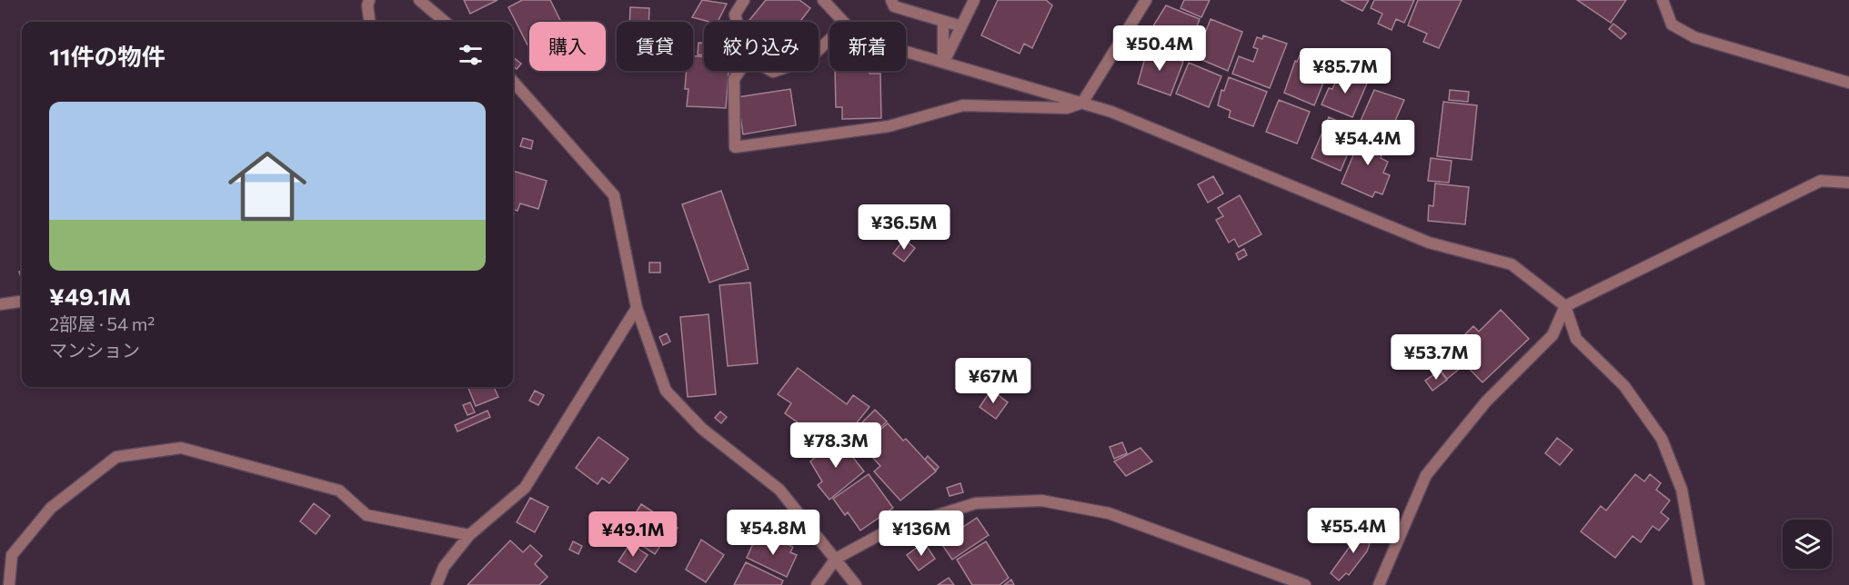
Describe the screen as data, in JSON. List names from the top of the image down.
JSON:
{
  "page": {
    "chip": [
      "購入",
      "賃貸",
      "絞り込み",
      "新着"
    ],
    "heading": "11件の物件",
    "price": [
      "¥50.4M",
      "¥85.7M",
      "¥54.4M",
      "¥36.5M",
      "¥53.7M",
      "¥67M",
      "¥78.3M",
      "¥55.4M",
      "¥54.8M",
      "¥136M",
      "¥49.1M"
    ],
    "list": [
      {
        "name": "¥49.1M",
        "note": "2部屋 · 54 m² · マンション"
      }
    ]
  }
}
